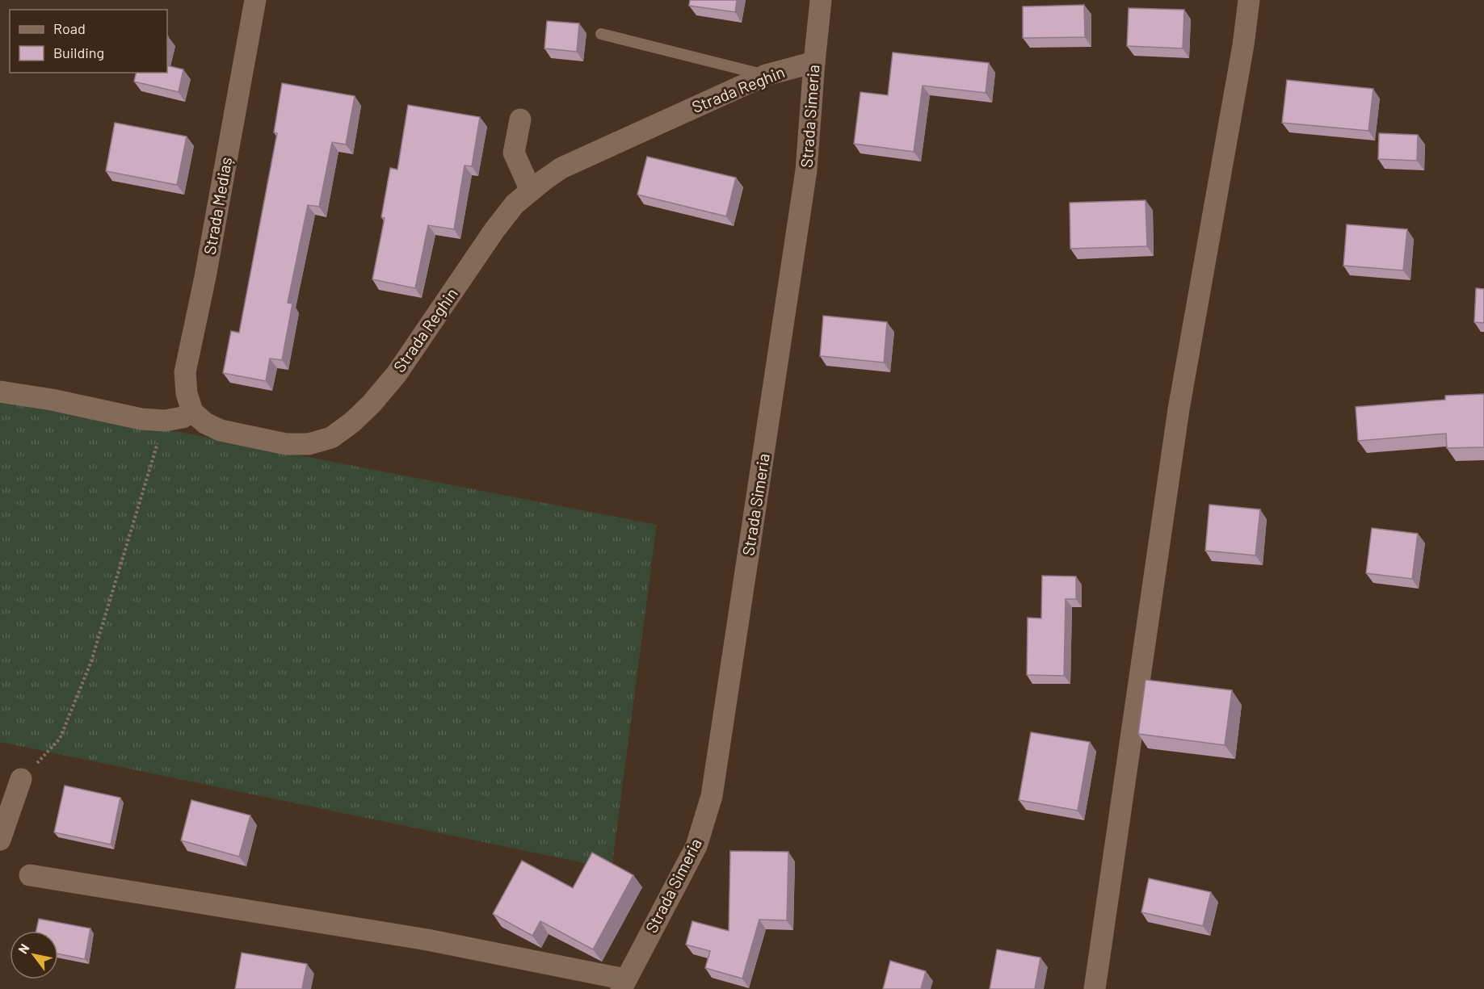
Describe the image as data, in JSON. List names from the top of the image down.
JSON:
{
  "streets": {
    "street": ["Strada Reghin", "Strada Simeria", "Strada Mediaș"]
  },
  "crossings": [
    ["Strada Reghin", "Strada Simeria"],
    ["Strada Reghin", "Strada Mediaș"]
  ],
  "legend": ["Road", "Building"],
  "north": "top left"
}
